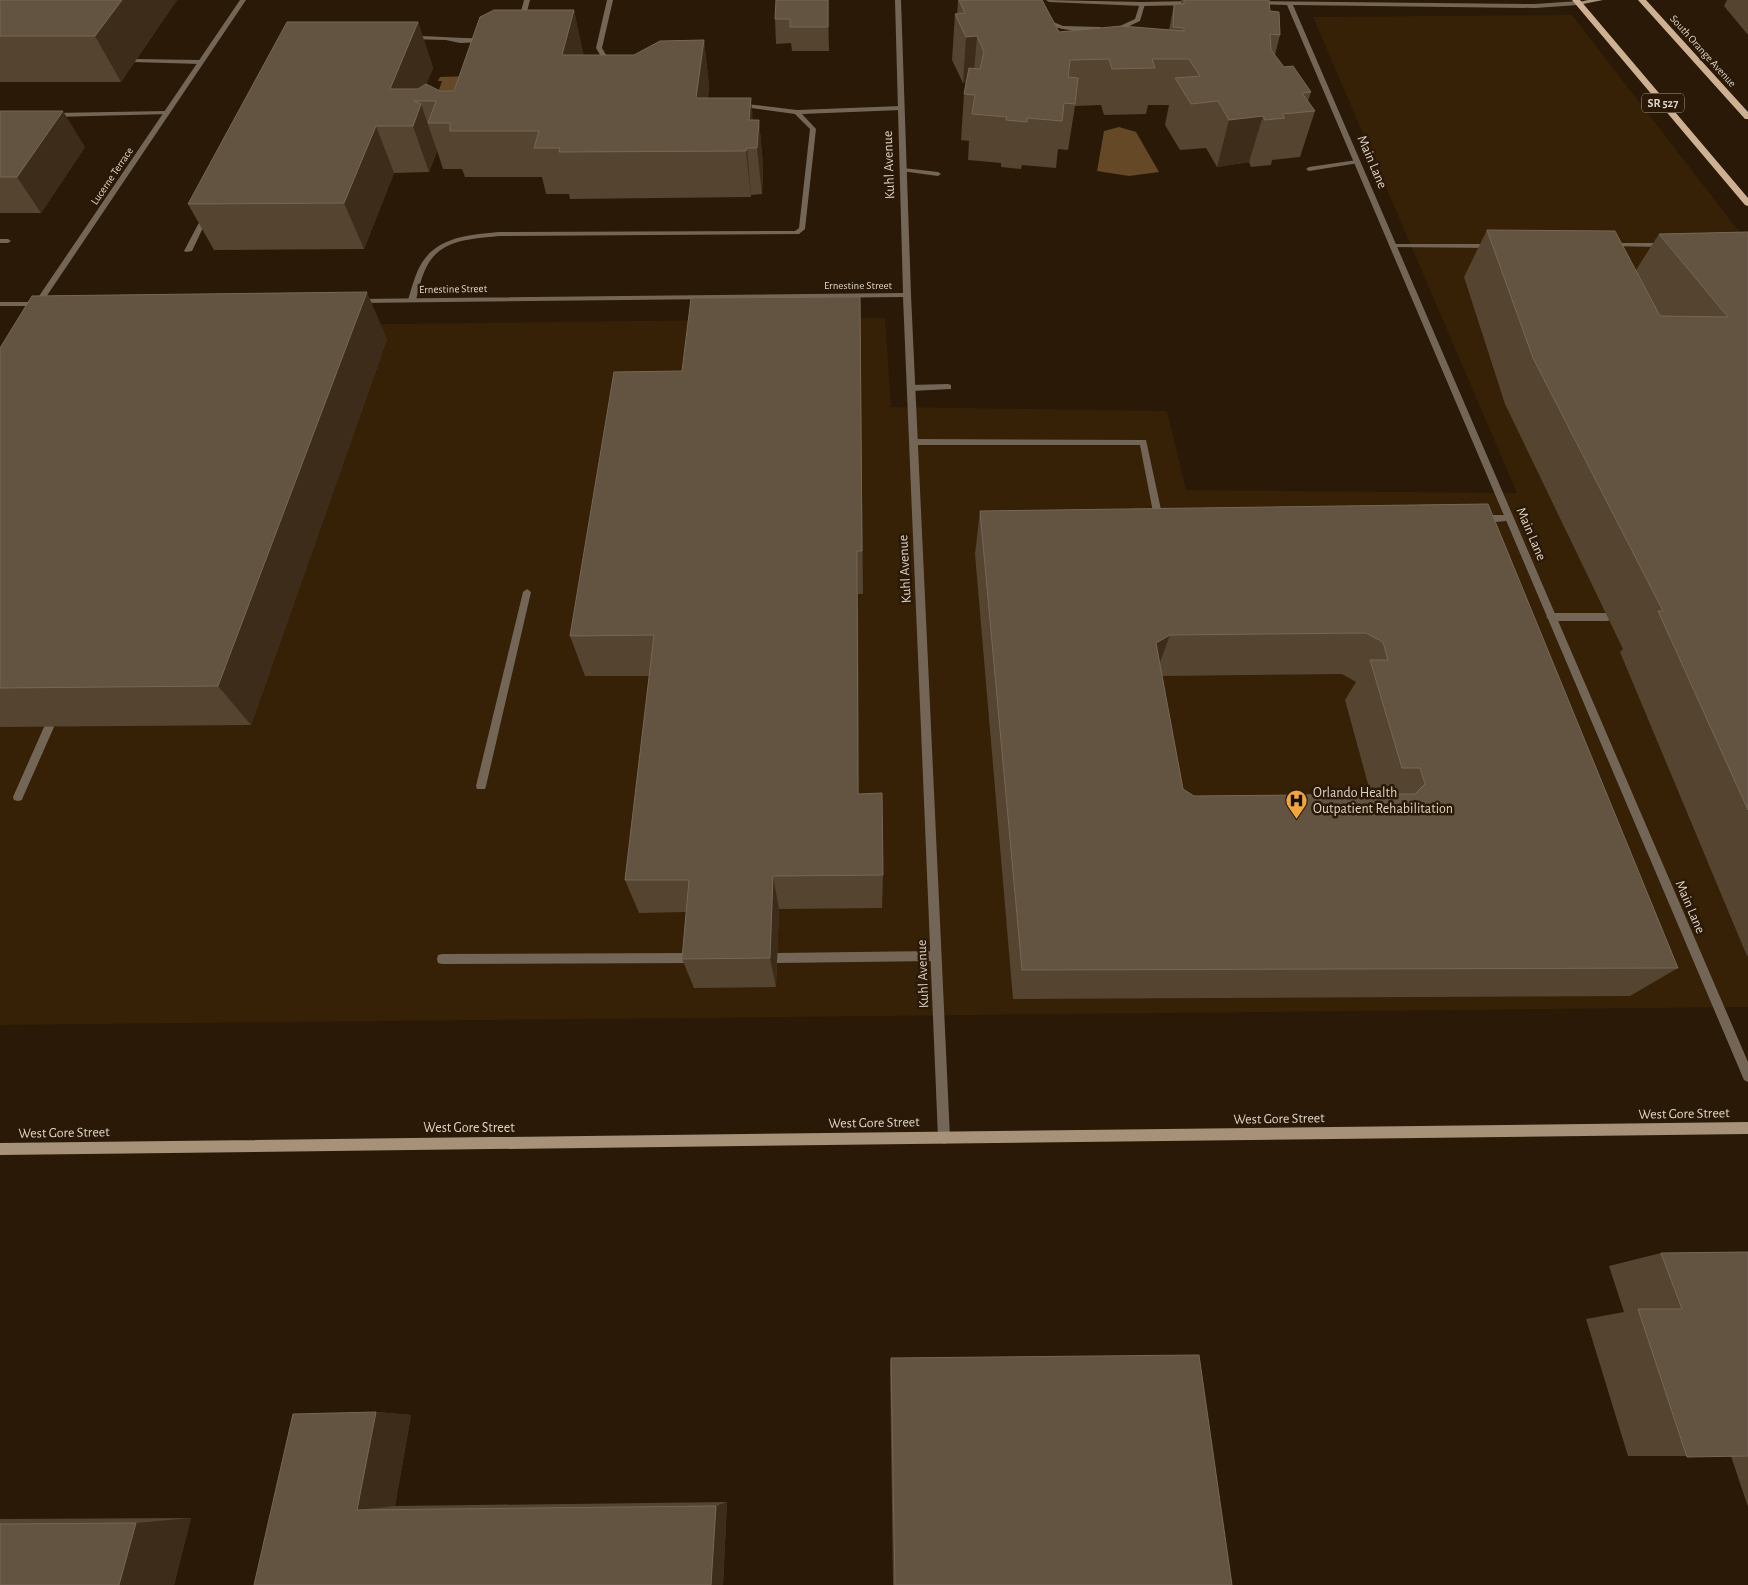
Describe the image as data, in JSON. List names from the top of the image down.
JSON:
{
  "streets": {
    "main road": ["South Orange Avenue", "SR 527", "West Gore Street"],
    "street": [
      "Main Lane",
      "Kuhl Avenue",
      "Lucerne Terrace",
      "Ernestine Street"
    ]
  },
  "crossings": [
    ["Kuhl Avenue", "Ernestine Street"],
    ["Kuhl Avenue", "West Gore Street"]
  ],
  "places": {
    "hospital": ["Orlando Health Outpatient Rehabilitation"]
  }
}
